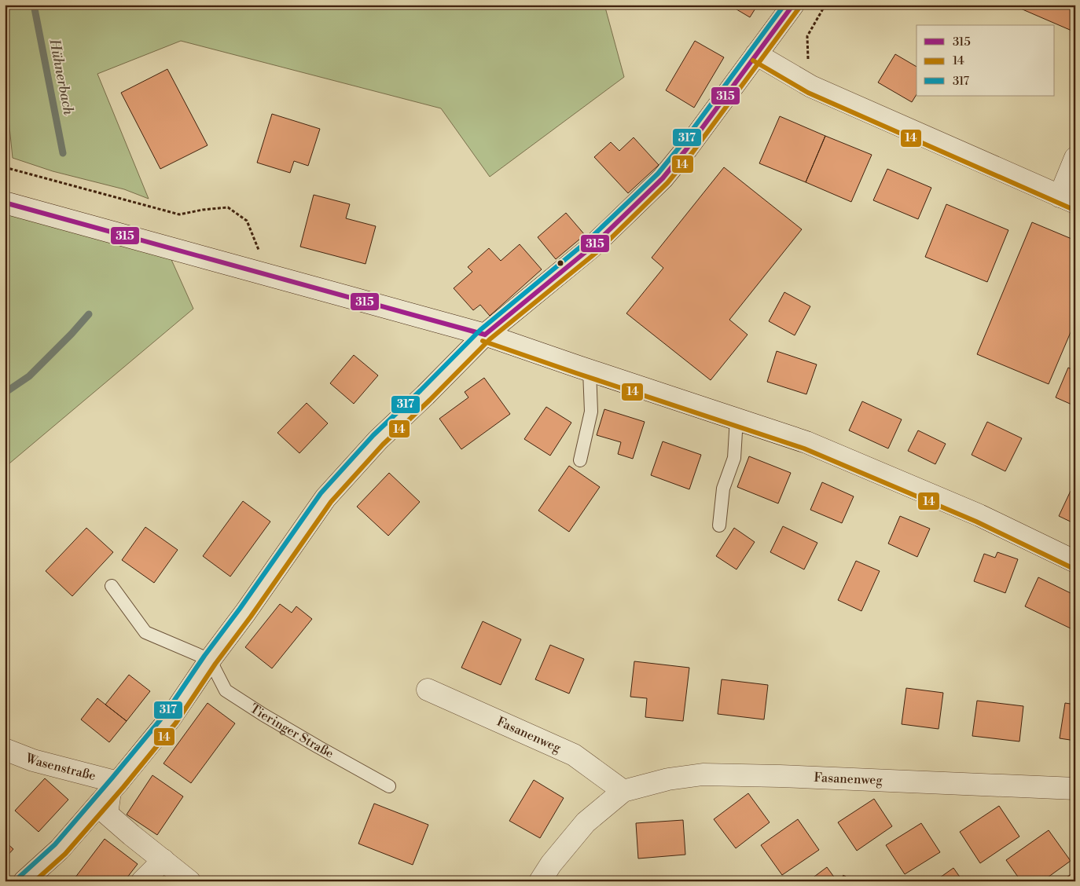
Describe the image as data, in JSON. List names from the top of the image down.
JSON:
{
  "streets": {
    "street": ["Fasanenweg", "Wasenstraße"],
    "lane": ["Tieringer Straße"]
  },
  "water": ["Hühnerbach"],
  "lines": ["transit line 315", "transit line 317", "transit line 14"],
  "legend": ["315", "14", "317"]
}
